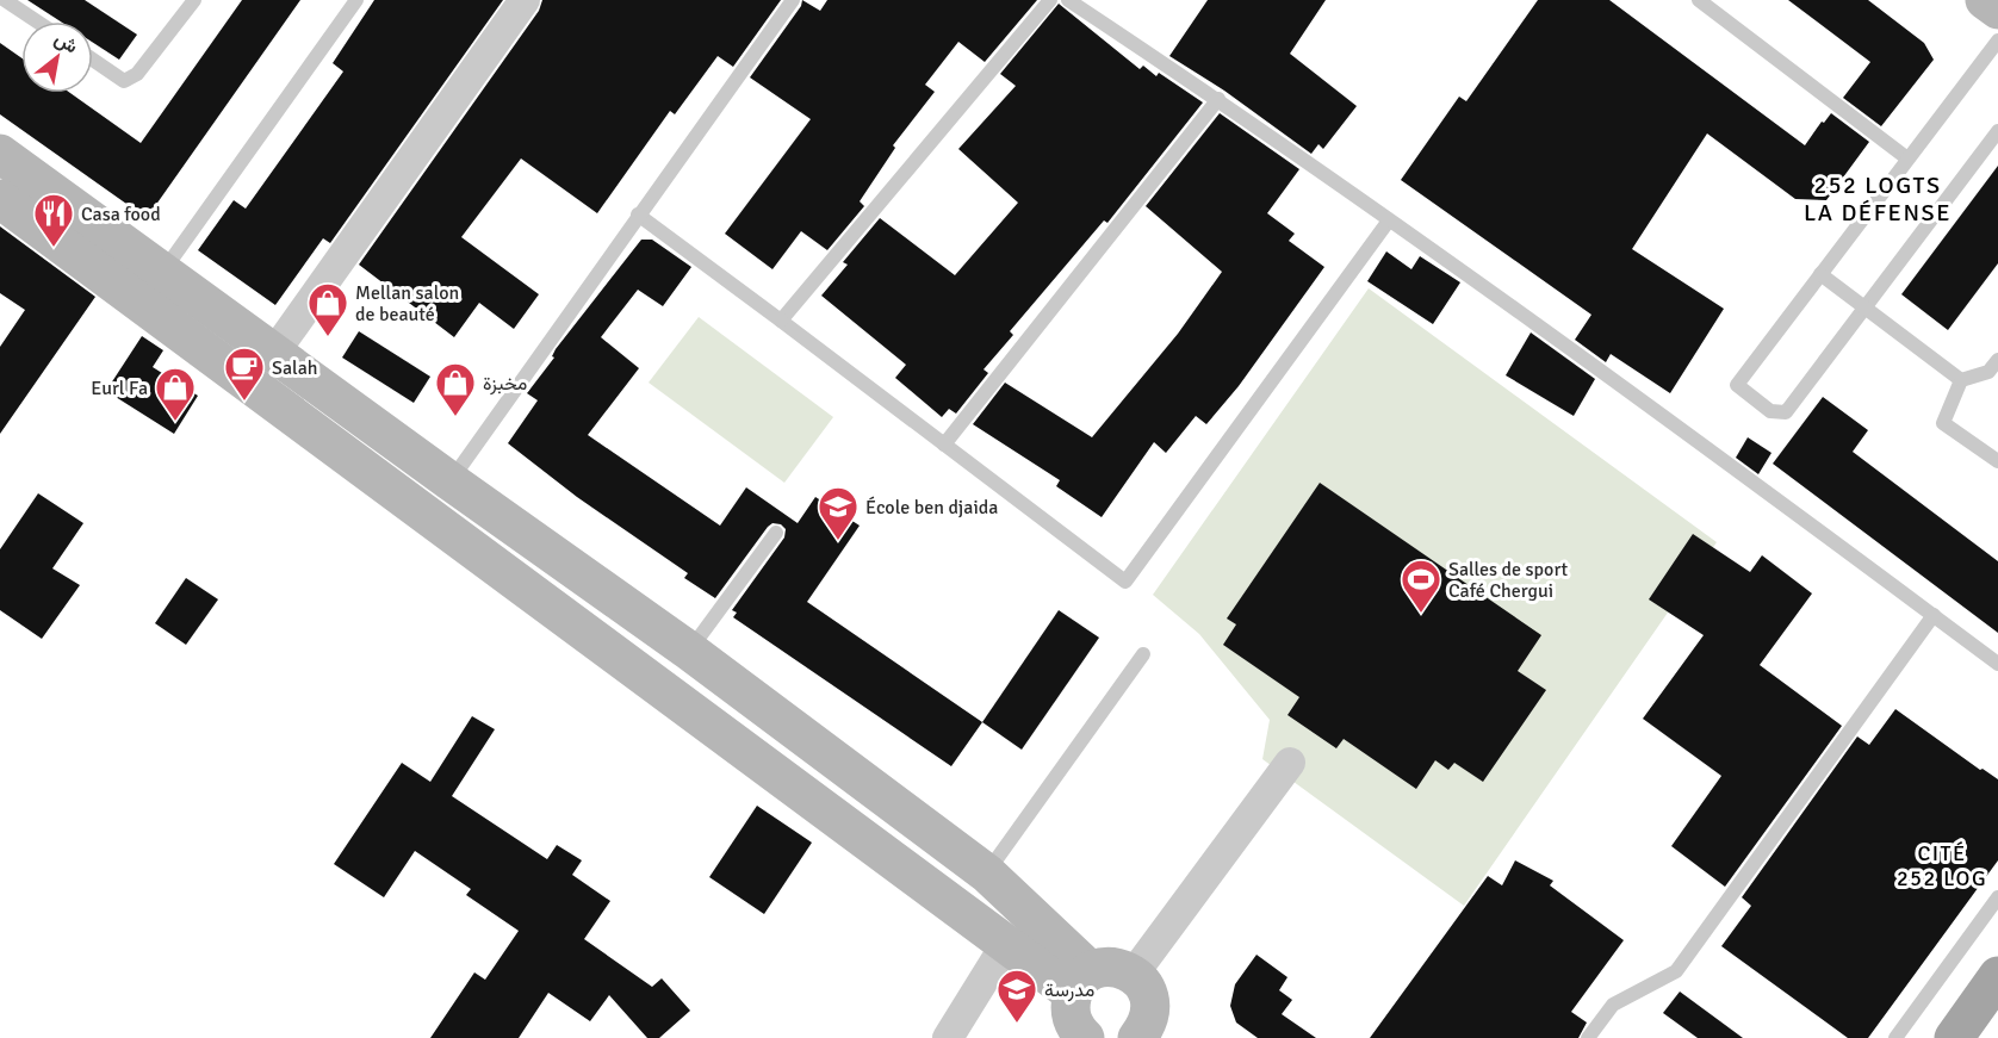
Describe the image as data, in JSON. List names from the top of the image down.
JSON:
{
  "districts": ["252 LOGTS LA DÉFENSE", "CITÉ 252 LOG"],
  "places": {
    "restaurant": ["Casa food"],
    "shop": ["Mellan salon de beauté", "مخبزة", "Eurl Fa"],
    "cafe": ["Salah"],
    "school or university": ["École ben djaida", "مدرسة"],
    "sports": ["Salles de sport Café Chergui"]
  },
  "north": "top right"
}
